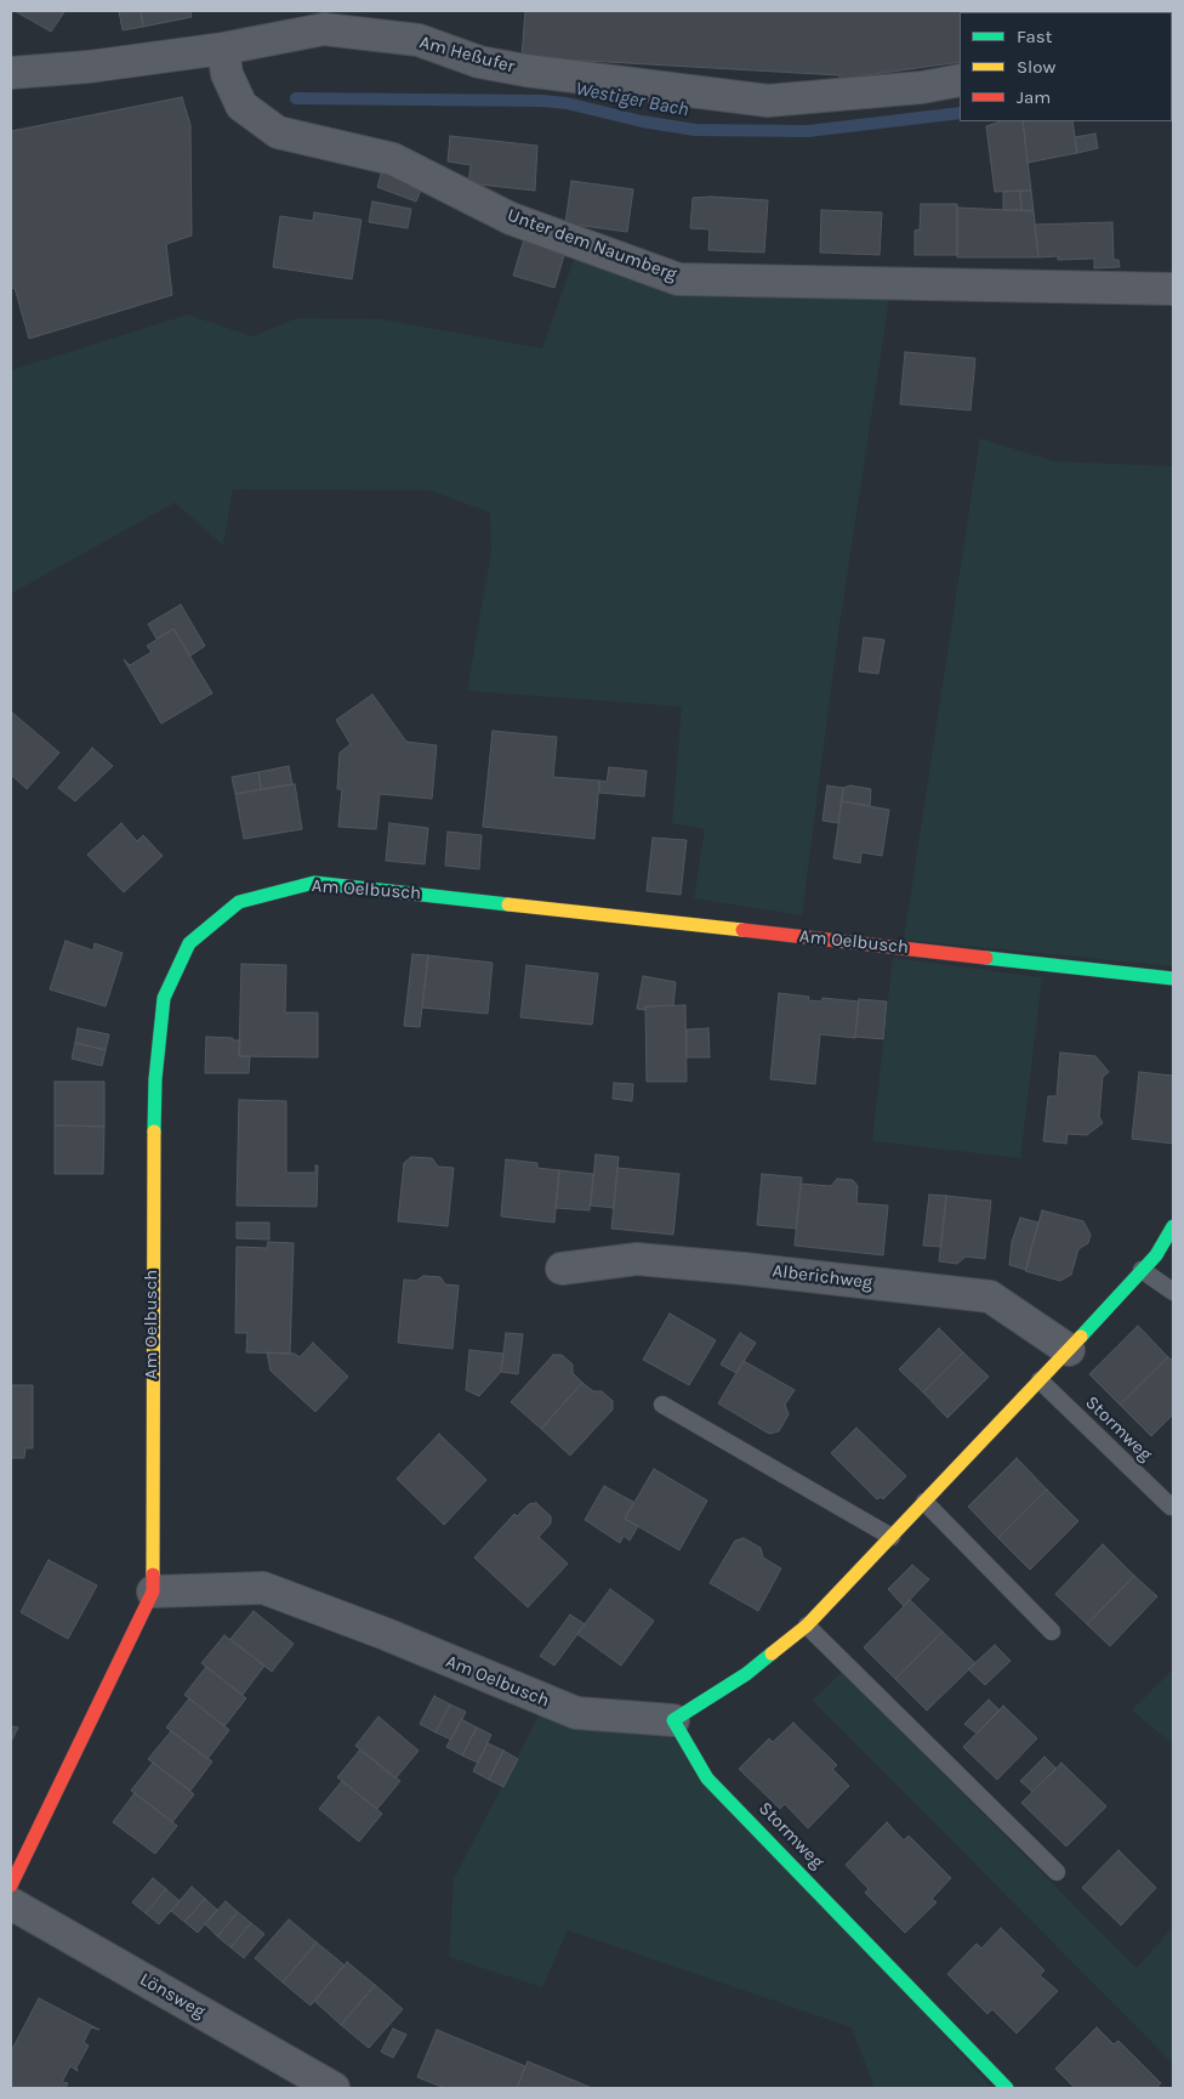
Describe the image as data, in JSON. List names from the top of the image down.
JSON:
{
  "streets": {
    "street": [
      "Am Heßufer",
      "Unter dem Naumberg",
      "Am Oelbusch",
      "Alberichweg",
      "Stormweg",
      "Lönsweg"
    ]
  },
  "crossings": [
    ["Am Heßufer", "Unter dem Naumberg"],
    ["Am Oelbusch", "Stormweg"]
  ],
  "water": ["Westiger Bach"],
  "legend": ["Fast", "Slow", "Jam"]
}
